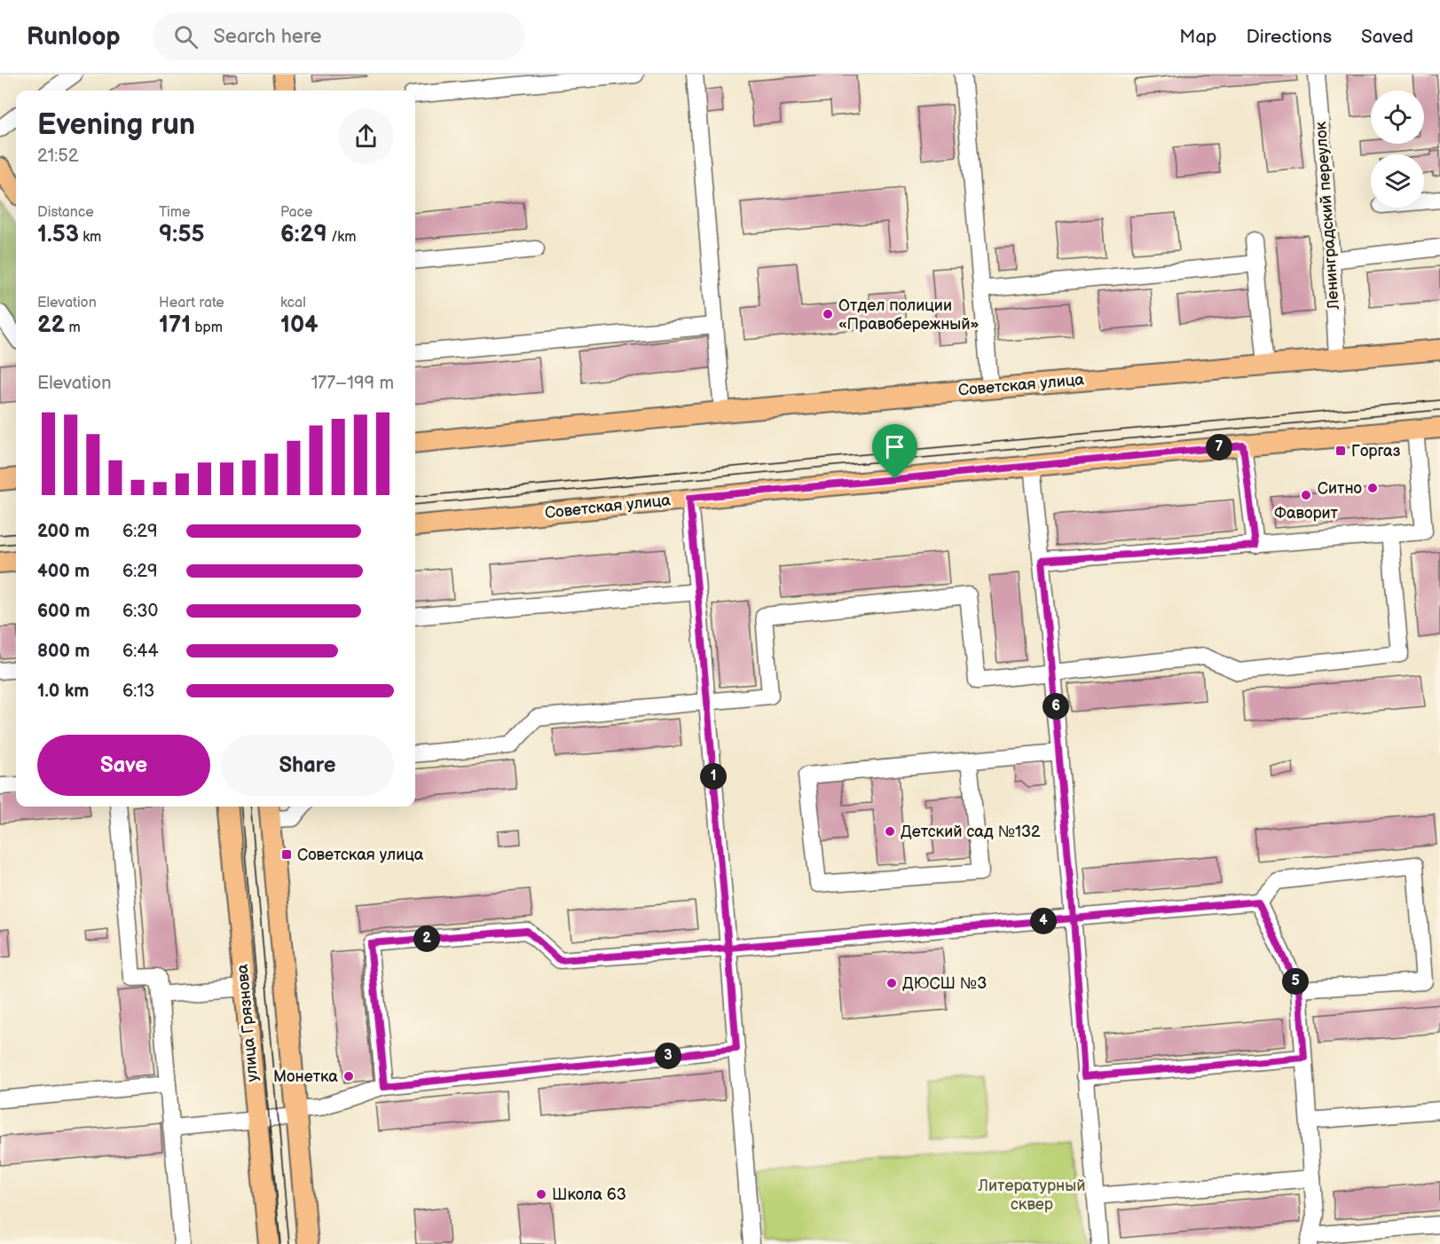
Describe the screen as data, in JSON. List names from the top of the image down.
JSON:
{
  "streets": {
    "main road": ["Советская улица", "улица Грязнова"],
    "street": ["Ленинградский переулок"]
  },
  "crossings": [
    ["Ленинградский переулок", "Советская улица"]
  ],
  "parks": ["Литературный сквер"],
  "places": {
    "other": [
      "Отдел полиции «Правобережный»",
      "Ситно",
      "Фаворит",
      "Детский сад №132",
      "ДЮСШ №3",
      "Монетка",
      "Школа 63"
    ],
    "transit": ["Горгаз", "Советская улица"]
  },
  "page": {
    "header": "Runloop",
    "search": "Search here",
    "nav": ["Map", "Directions", "Saved"],
    "heading": ["Evening run", "21:52"],
    "stats": [
      ["Distance", "1.53 km"],
      ["Time", "9:55"],
      ["Pace", "6:29 /km"],
      ["Elevation", "22 m"],
      ["Heart rate", "171 bpm"],
      ["kcal", "104"]
    ],
    "chart": ["Elevation", "177–199 m"],
    "pins": [
      "7",
      "6",
      "1",
      "4",
      "2",
      "5",
      "3"
    ],
    "list": [
      {
        "name": "200 m",
        "note": "6:29"
      },
      {
        "name": "400 m",
        "note": "6:29"
      },
      {
        "name": "600 m",
        "note": "6:30"
      },
      {
        "name": "800 m",
        "note": "6:44"
      },
      {
        "name": "1.0 km",
        "note": "6:13"
      }
    ],
    "buttons": ["Save", "Share"]
  }
}
